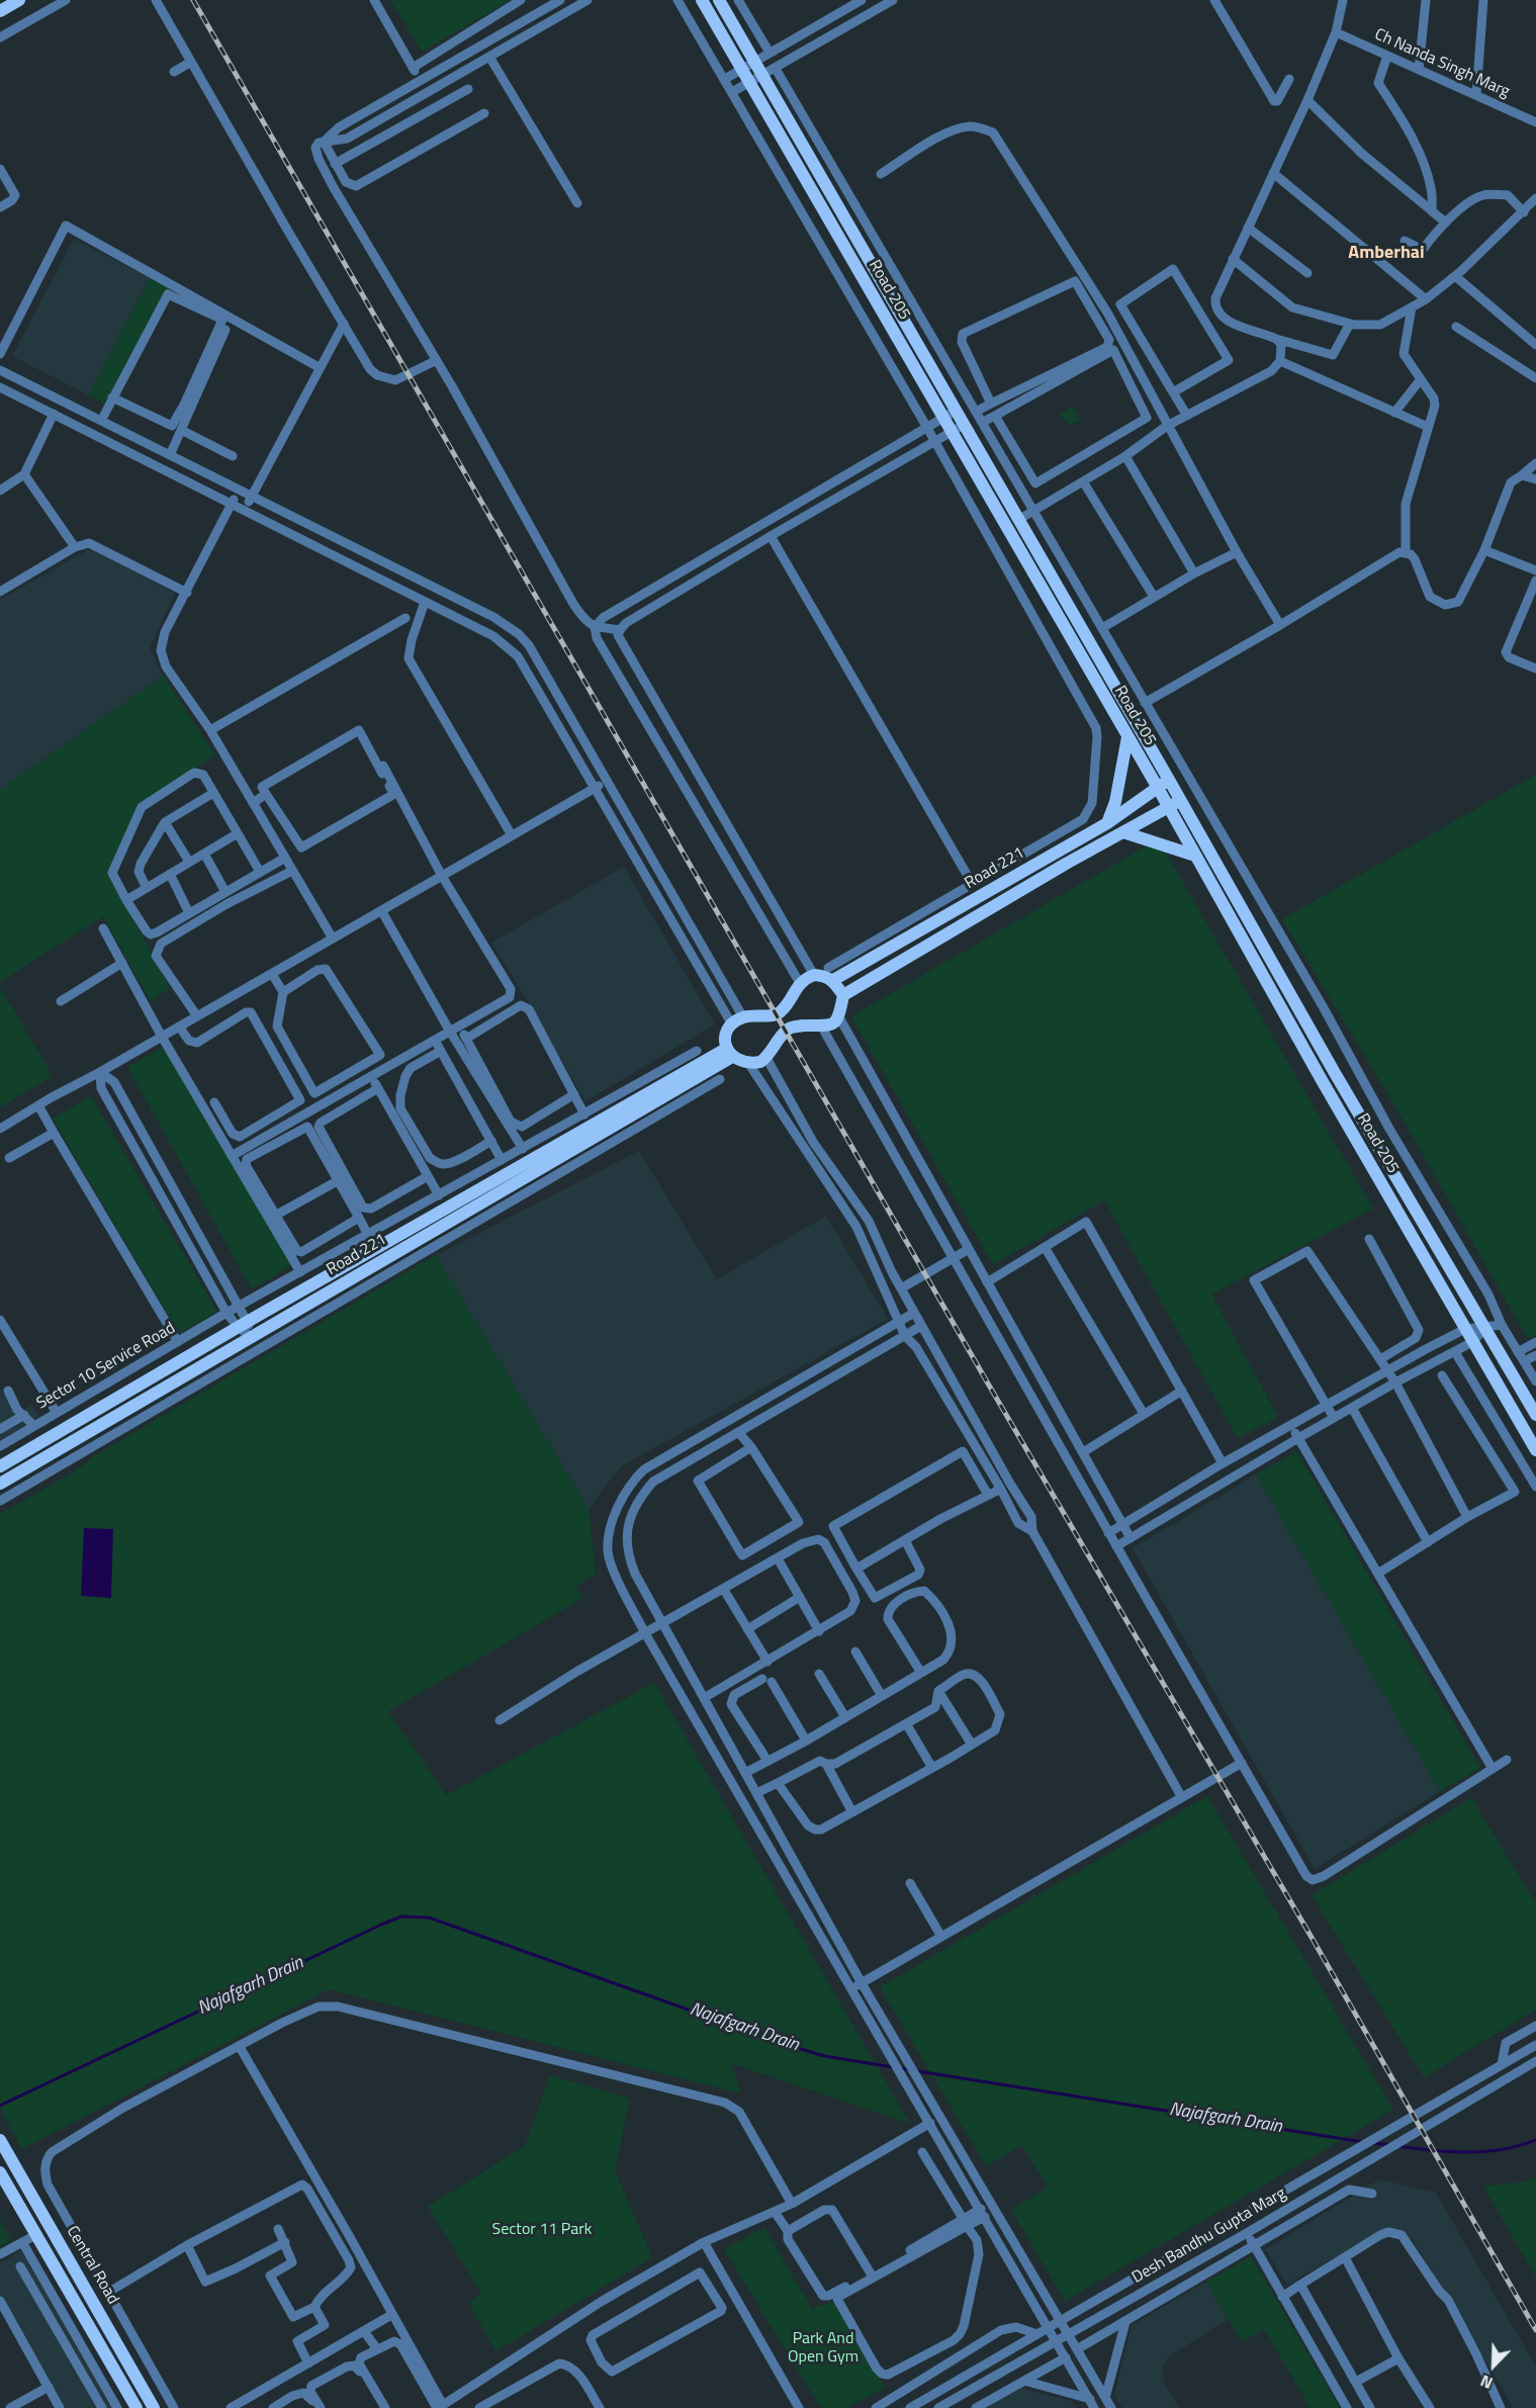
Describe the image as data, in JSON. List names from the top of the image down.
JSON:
{
  "streets": {
    "main road": ["Road 205", "Road 221", "Central Road"],
    "street": ["Ch Nanda Singh Marg", "Sector 10 Service Road", "Desh Bandhu Gupta Marg"]
  },
  "crossings": [
    ["Road 205", "Road 221"]
  ],
  "districts": ["Amberhai"],
  "water": ["Najafgarh Drain"],
  "parks": ["Sector 11 Park", "Park And Open Gym"],
  "north": "bottom left"
}
